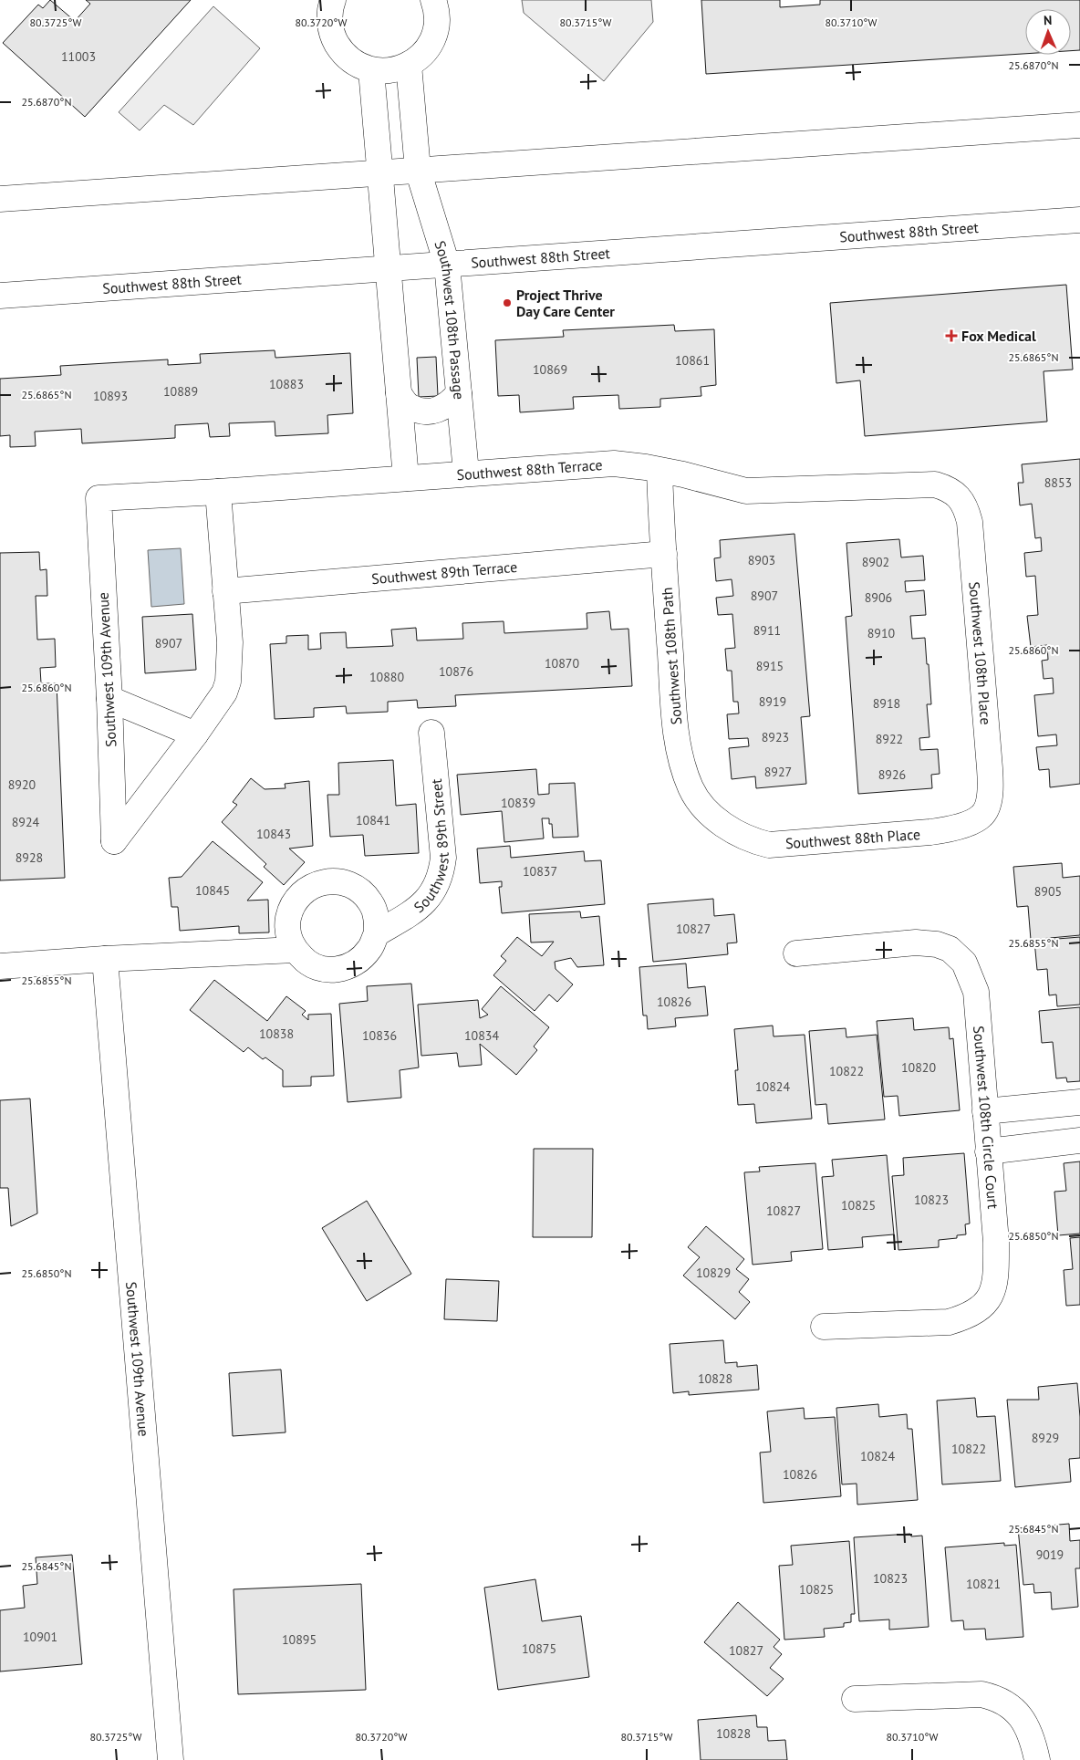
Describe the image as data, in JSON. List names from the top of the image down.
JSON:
{
  "streets": {
    "street": [
      "Southwest 88th Street",
      "Southwest 108th Passage",
      "Southwest 88th Terrace",
      "Southwest 89th Terrace",
      "Southwest 108th Place",
      "Southwest 108th Path",
      "Southwest 109th Avenue",
      "Southwest 88th Place",
      "Southwest 89th Street",
      "Southwest 108th Circle Court"
    ]
  },
  "crossings": [
    ["Southwest 88th Street", "Southwest 108th Passage"],
    ["Southwest 108th Passage", "Southwest 88th Terrace"],
    ["Southwest 88th Terrace", "Southwest 108th Place"],
    ["Southwest 88th Terrace", "Southwest 108th Path"],
    ["Southwest 88th Terrace", "Southwest 109th Avenue"],
    ["Southwest 89th Terrace", "Southwest 108th Path"],
    ["Southwest 108th Place", "Southwest 88th Place"],
    ["Southwest 108th Path", "Southwest 88th Place"]
  ],
  "places": {
    "other": ["Project Thrive Day Care Center"],
    "health": ["Fox Medical"]
  },
  "house_numbers": [
    "11003",
    "10861",
    "10869",
    "10883",
    "10889",
    "10893",
    "8853",
    "8903",
    "8902",
    "8907",
    "8906",
    "8911",
    "8910",
    "8907",
    "10870",
    "8915",
    "10876",
    "10880",
    "8919",
    "8918",
    "8923",
    "8922",
    "8927",
    "8926",
    "8920",
    "10839",
    "10841",
    "8924",
    "10843",
    "8928",
    "10837",
    "10845",
    "8905",
    "10827",
    "10826",
    "10838",
    "10836",
    "10834",
    "10820",
    "10822",
    "10824",
    "10823",
    "10825",
    "10827",
    "10829",
    "10828",
    "8929",
    "10822",
    "10824",
    "10826",
    "9019",
    "10823",
    "10821",
    "10825",
    "10901",
    "10895",
    "10875",
    "10827",
    "10828"
  ],
  "north": "top",
  "coordinates": [
    "80.3725°W",
    "80.3720°W",
    "80.3715°W",
    "80.3710°W",
    "25.6870°N",
    "25.6865°N",
    "25.6860°N",
    "25.6855°N",
    "25.6850°N",
    "25.6845°N"
  ]
}
